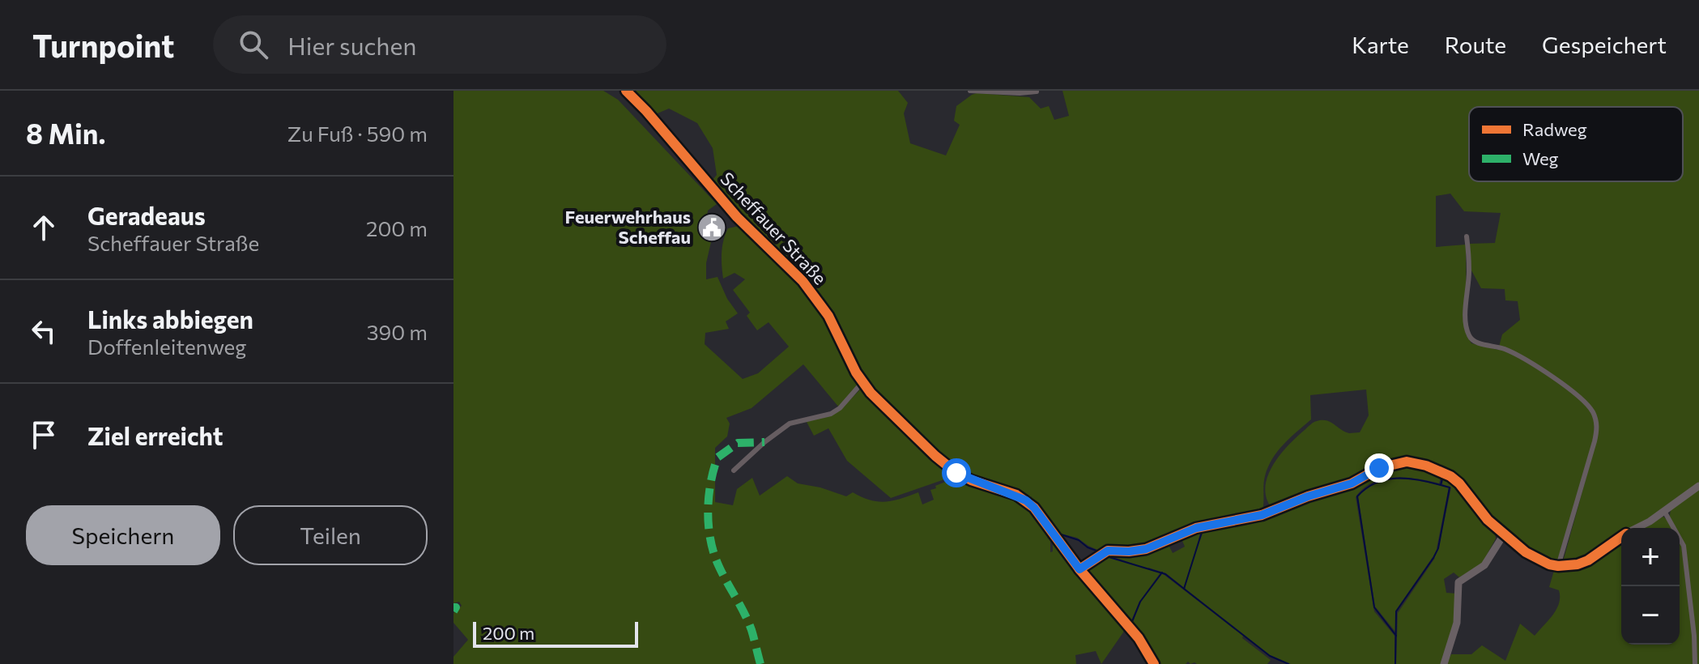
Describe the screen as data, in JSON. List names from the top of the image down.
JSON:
{
  "streets": {
    "street": ["Scheffauer Straße"]
  },
  "places": {
    "public building": ["Feuerwehrhaus Scheffau"]
  },
  "legend": ["Radweg", "Weg"],
  "scale_bar": "200 m",
  "page": {
    "header": "Turnpoint",
    "search": "Hier suchen",
    "nav": ["Karte", "Route", "Gespeichert"],
    "heading": ["8 Min.", "Zu Fuß · 590 m"],
    "list": [
      ["Geradeaus", "Scheffauer Straße", "200 m"],
      ["Links abbiegen", "Doffenleitenweg", "390 m"],
      "Ziel erreicht"
    ],
    "buttons": ["Speichern", "Teilen"],
    "map_buttons": ["+", "−"],
    "scale": "200 m"
  }
}
